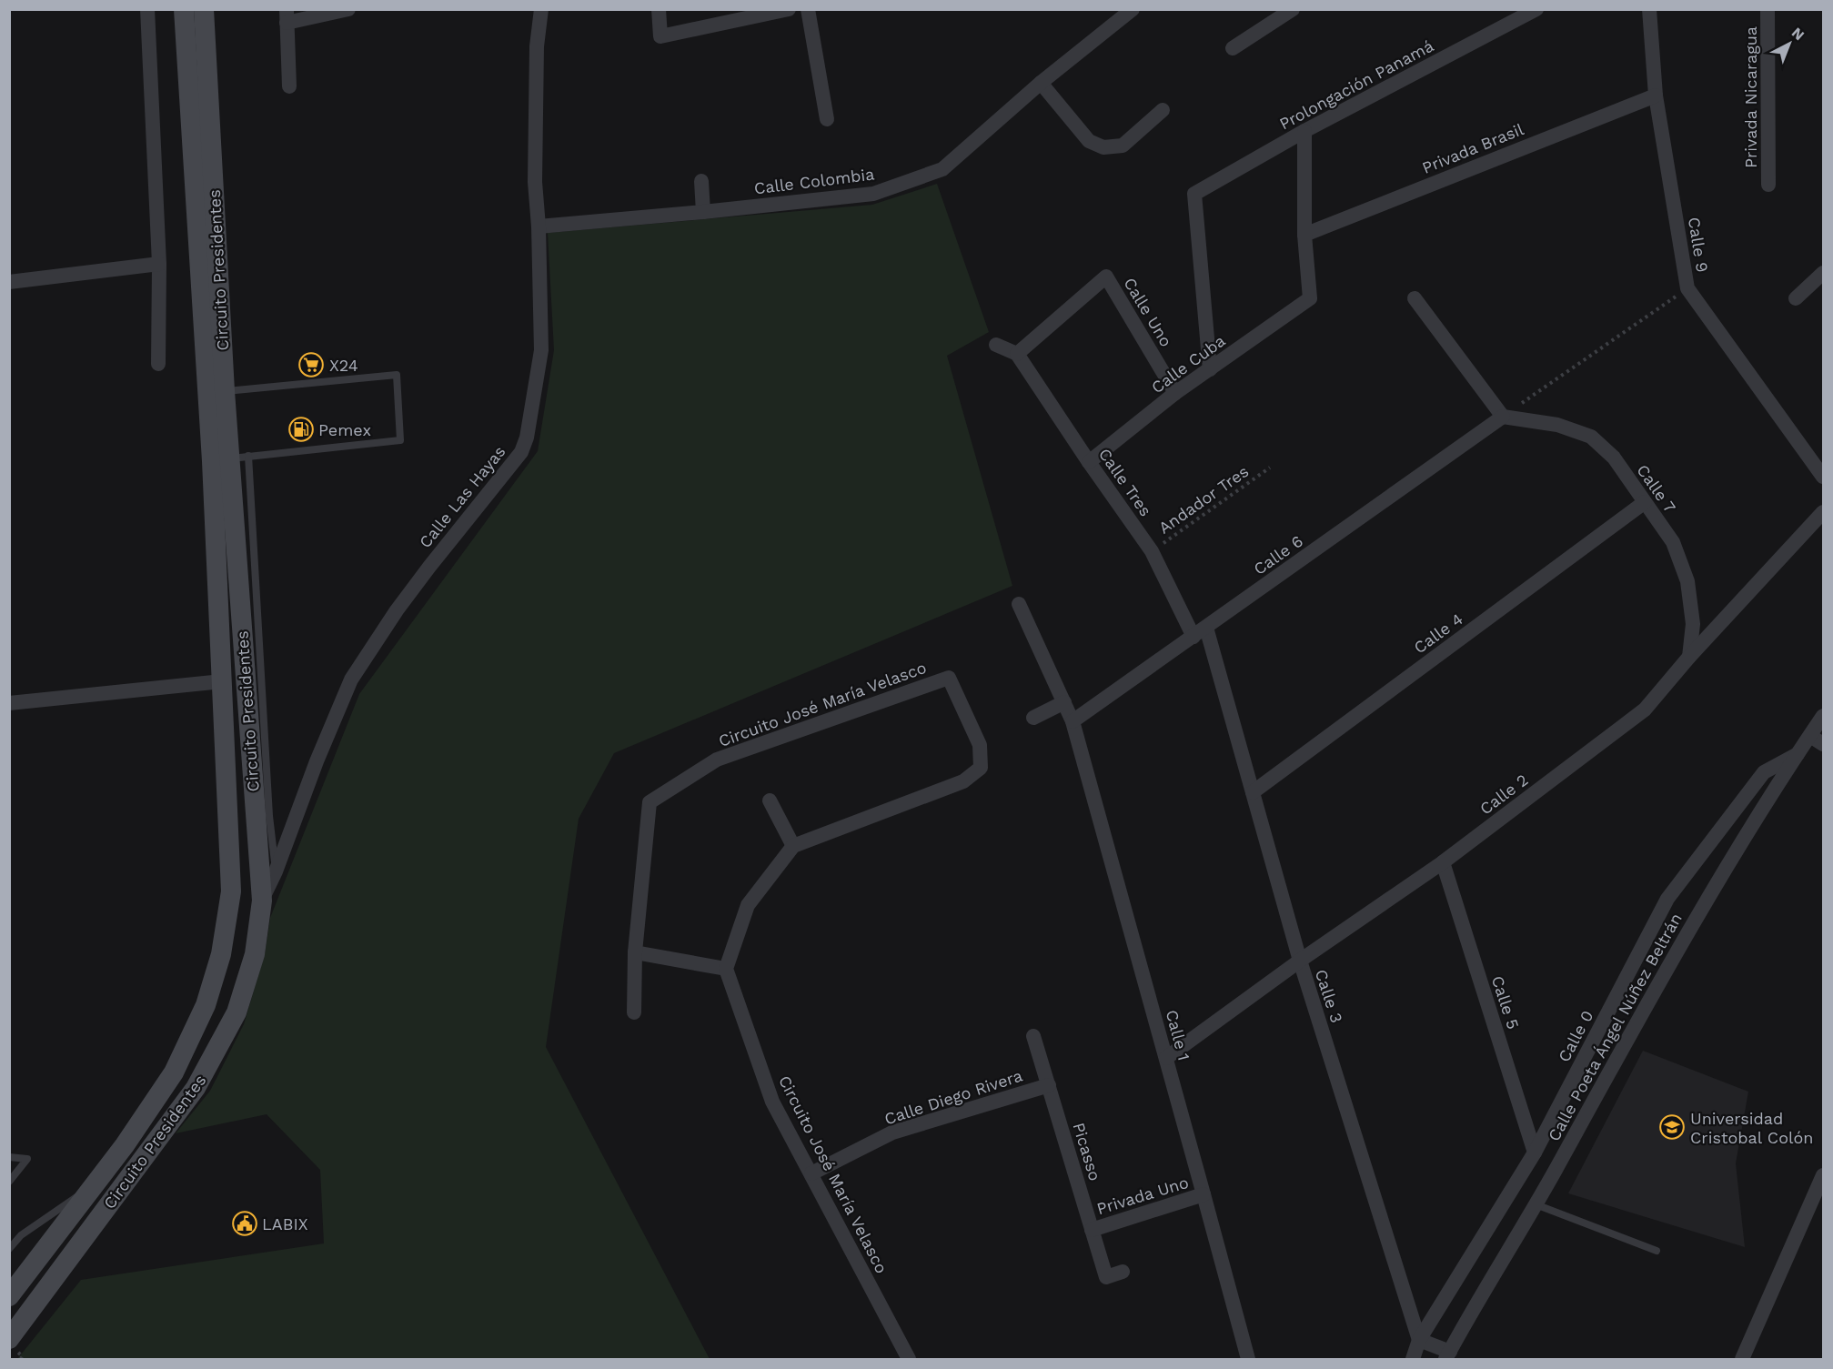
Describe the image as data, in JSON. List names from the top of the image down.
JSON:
{
  "streets": {
    "main road": ["Circuito Presidentes"],
    "street": [
      "Prolongación Panamá",
      "Privada Nicaragua",
      "Privada Brasil",
      "Calle Colombia",
      "Calle 9",
      "Calle Uno",
      "Calle Cuba",
      "Calle Tres",
      "Calle 7",
      "Calle Las Hayas",
      "Calle 6",
      "Calle 4",
      "Circuito José María Velasco",
      "Calle 2",
      "Calle 3",
      "Calle 5",
      "Calle Poeta Ángel Núñez Beltrán",
      "Calle 1",
      "Calle 0",
      "Calle Diego Rivera",
      "Picasso",
      "Privada Uno"
    ],
    "path": ["Andador Tres"]
  },
  "crossings": [
    ["Prolongación Panamá", "Calle Cuba"],
    ["Privada Brasil", "Calle 9"],
    ["Privada Brasil", "Calle Cuba"],
    ["Calle Colombia", "Calle Las Hayas"],
    ["Circuito Presidentes", "Calle Las Hayas"],
    ["Calle Uno", "Calle Cuba"],
    ["Calle Uno", "Calle Tres"],
    ["Calle Cuba", "Calle Tres"],
    ["Calle Tres", "Andador Tres"],
    ["Calle Tres", "Calle 6"],
    ["Calle Tres", "Calle 3"],
    ["Calle 7", "Calle 6"],
    ["Calle 7", "Calle 4"],
    ["Calle 7", "Calle 2"],
    ["Calle 6", "Calle 3"],
    ["Calle 6", "Calle 1"],
    ["Calle 4", "Calle 3"],
    ["Circuito José María Velasco", "Calle Diego Rivera"],
    ["Calle 2", "Calle 3"],
    ["Calle 2", "Calle 5"],
    ["Calle 2", "Calle 1"],
    ["Calle 3", "Calle 0"],
    ["Calle 5", "Calle 0"],
    ["Calle Poeta Ángel Núñez Beltrán", "Calle 0"],
    ["Calle 1", "Privada Uno"],
    ["Calle Diego Rivera", "Picasso"],
    ["Picasso", "Privada Uno"]
  ],
  "places": {
    "supermarket": ["X24"],
    "fuel station": ["Pemex"],
    "school or university": ["Universidad Cristobal Colón"],
    "public building": ["LABIX"]
  },
  "north": "top right"
}
